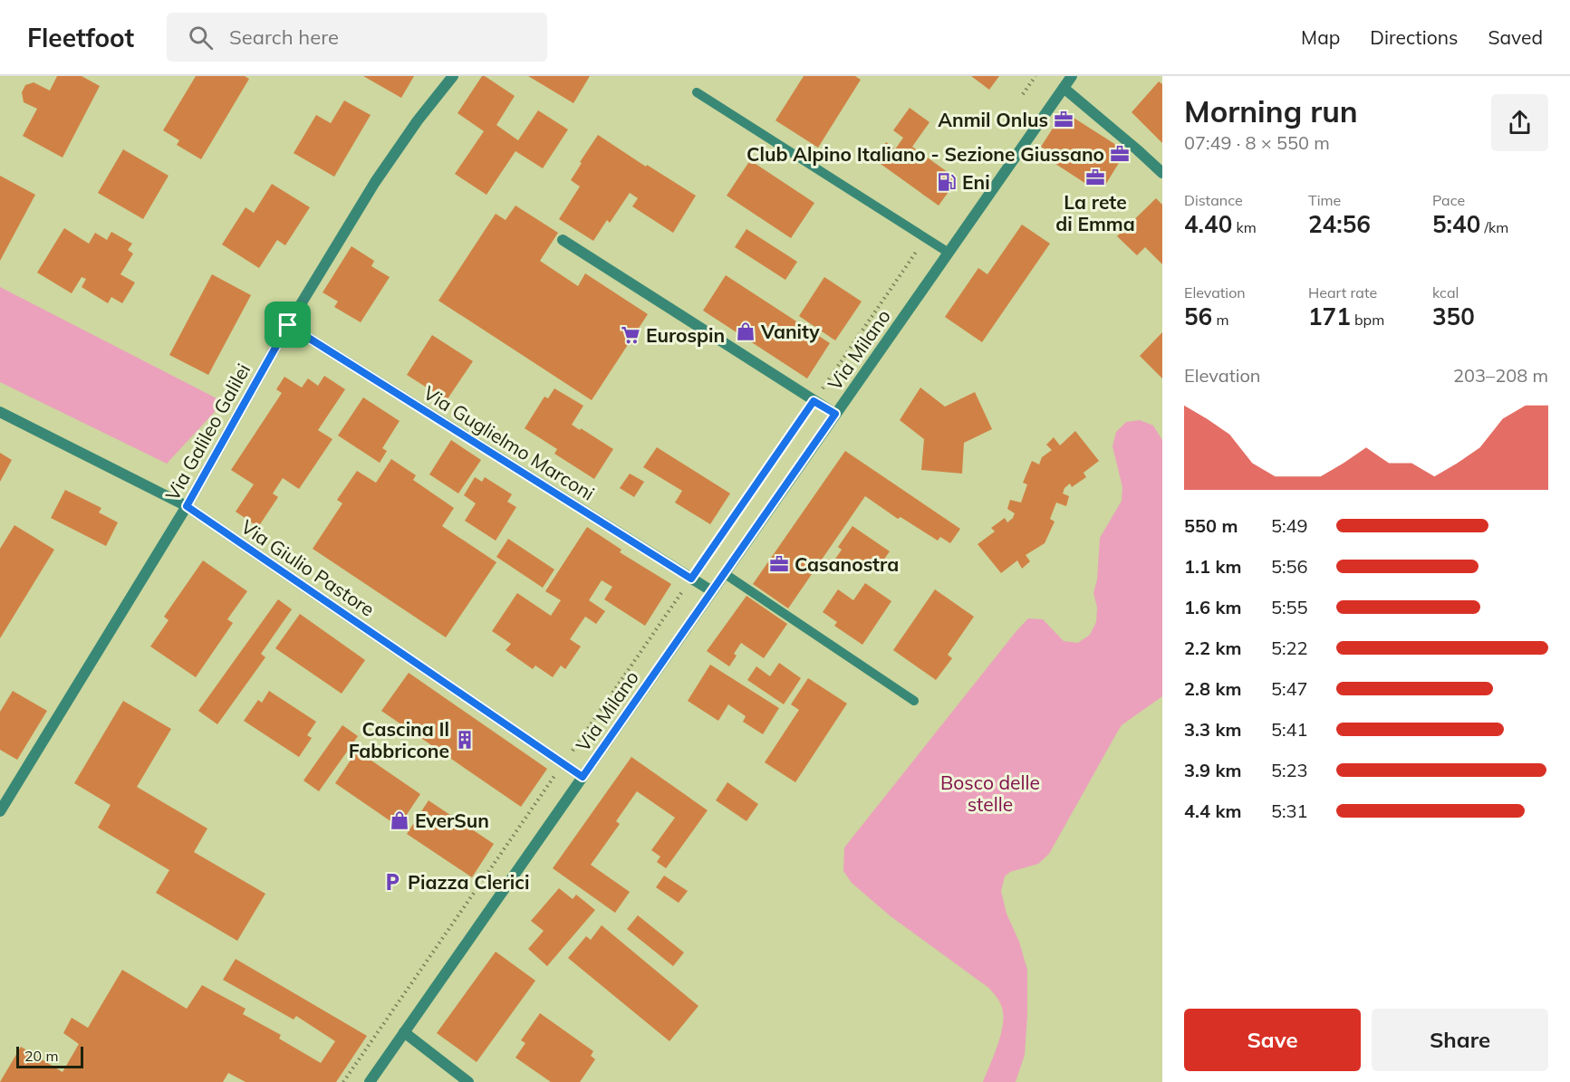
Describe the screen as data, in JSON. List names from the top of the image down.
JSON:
{
  "streets": {
    "street": [
      "Via Milano",
      "Via Galileo Galilei",
      "Via Guglielmo Marconi",
      "Via Giulio Pastore"
    ]
  },
  "crossings": [
    ["Via Milano", "Via Guglielmo Marconi"],
    ["Via Milano", "Via Giulio Pastore"],
    ["Via Galileo Galilei", "Via Guglielmo Marconi"],
    ["Via Galileo Galilei", "Via Giulio Pastore"]
  ],
  "parks": ["Bosco delle stelle"],
  "places": {
    "office": [
      "Anmil Onlus",
      "Club Alpino Italiano - Sezione Giussano",
      "La rete di Emma",
      "Casanostra"
    ],
    "fuel station": ["Eni"],
    "shop": ["Vanity", "EverSun"],
    "supermarket": ["Eurospin"],
    "building": ["Cascina Il Fabbricone"],
    "parking": ["Piazza Clerici"]
  },
  "scale_bar": "20 m",
  "page": {
    "header": "Fleetfoot",
    "search": "Search here",
    "nav": ["Map", "Directions", "Saved"],
    "heading": ["Morning run", "07:49 · 8 × 550 m"],
    "stats": [
      ["Distance", "4.40 km"],
      ["Time", "24:56"],
      ["Pace", "5:40 /km"],
      ["Elevation", "56 m"],
      ["Heart rate", "171 bpm"],
      ["kcal", "350"]
    ],
    "chart": ["Elevation", "203–208 m"],
    "list": [
      {
        "name": "550 m",
        "note": "5:49"
      },
      {
        "name": "1.1 km",
        "note": "5:56"
      },
      {
        "name": "1.6 km",
        "note": "5:55"
      },
      {
        "name": "2.2 km",
        "note": "5:22"
      },
      {
        "name": "2.8 km",
        "note": "5:47"
      },
      {
        "name": "3.3 km",
        "note": "5:41"
      },
      {
        "name": "3.9 km",
        "note": "5:23"
      },
      {
        "name": "4.4 km",
        "note": "5:31"
      }
    ],
    "buttons": ["Save", "Share"],
    "scale": "20 m"
  }
}
